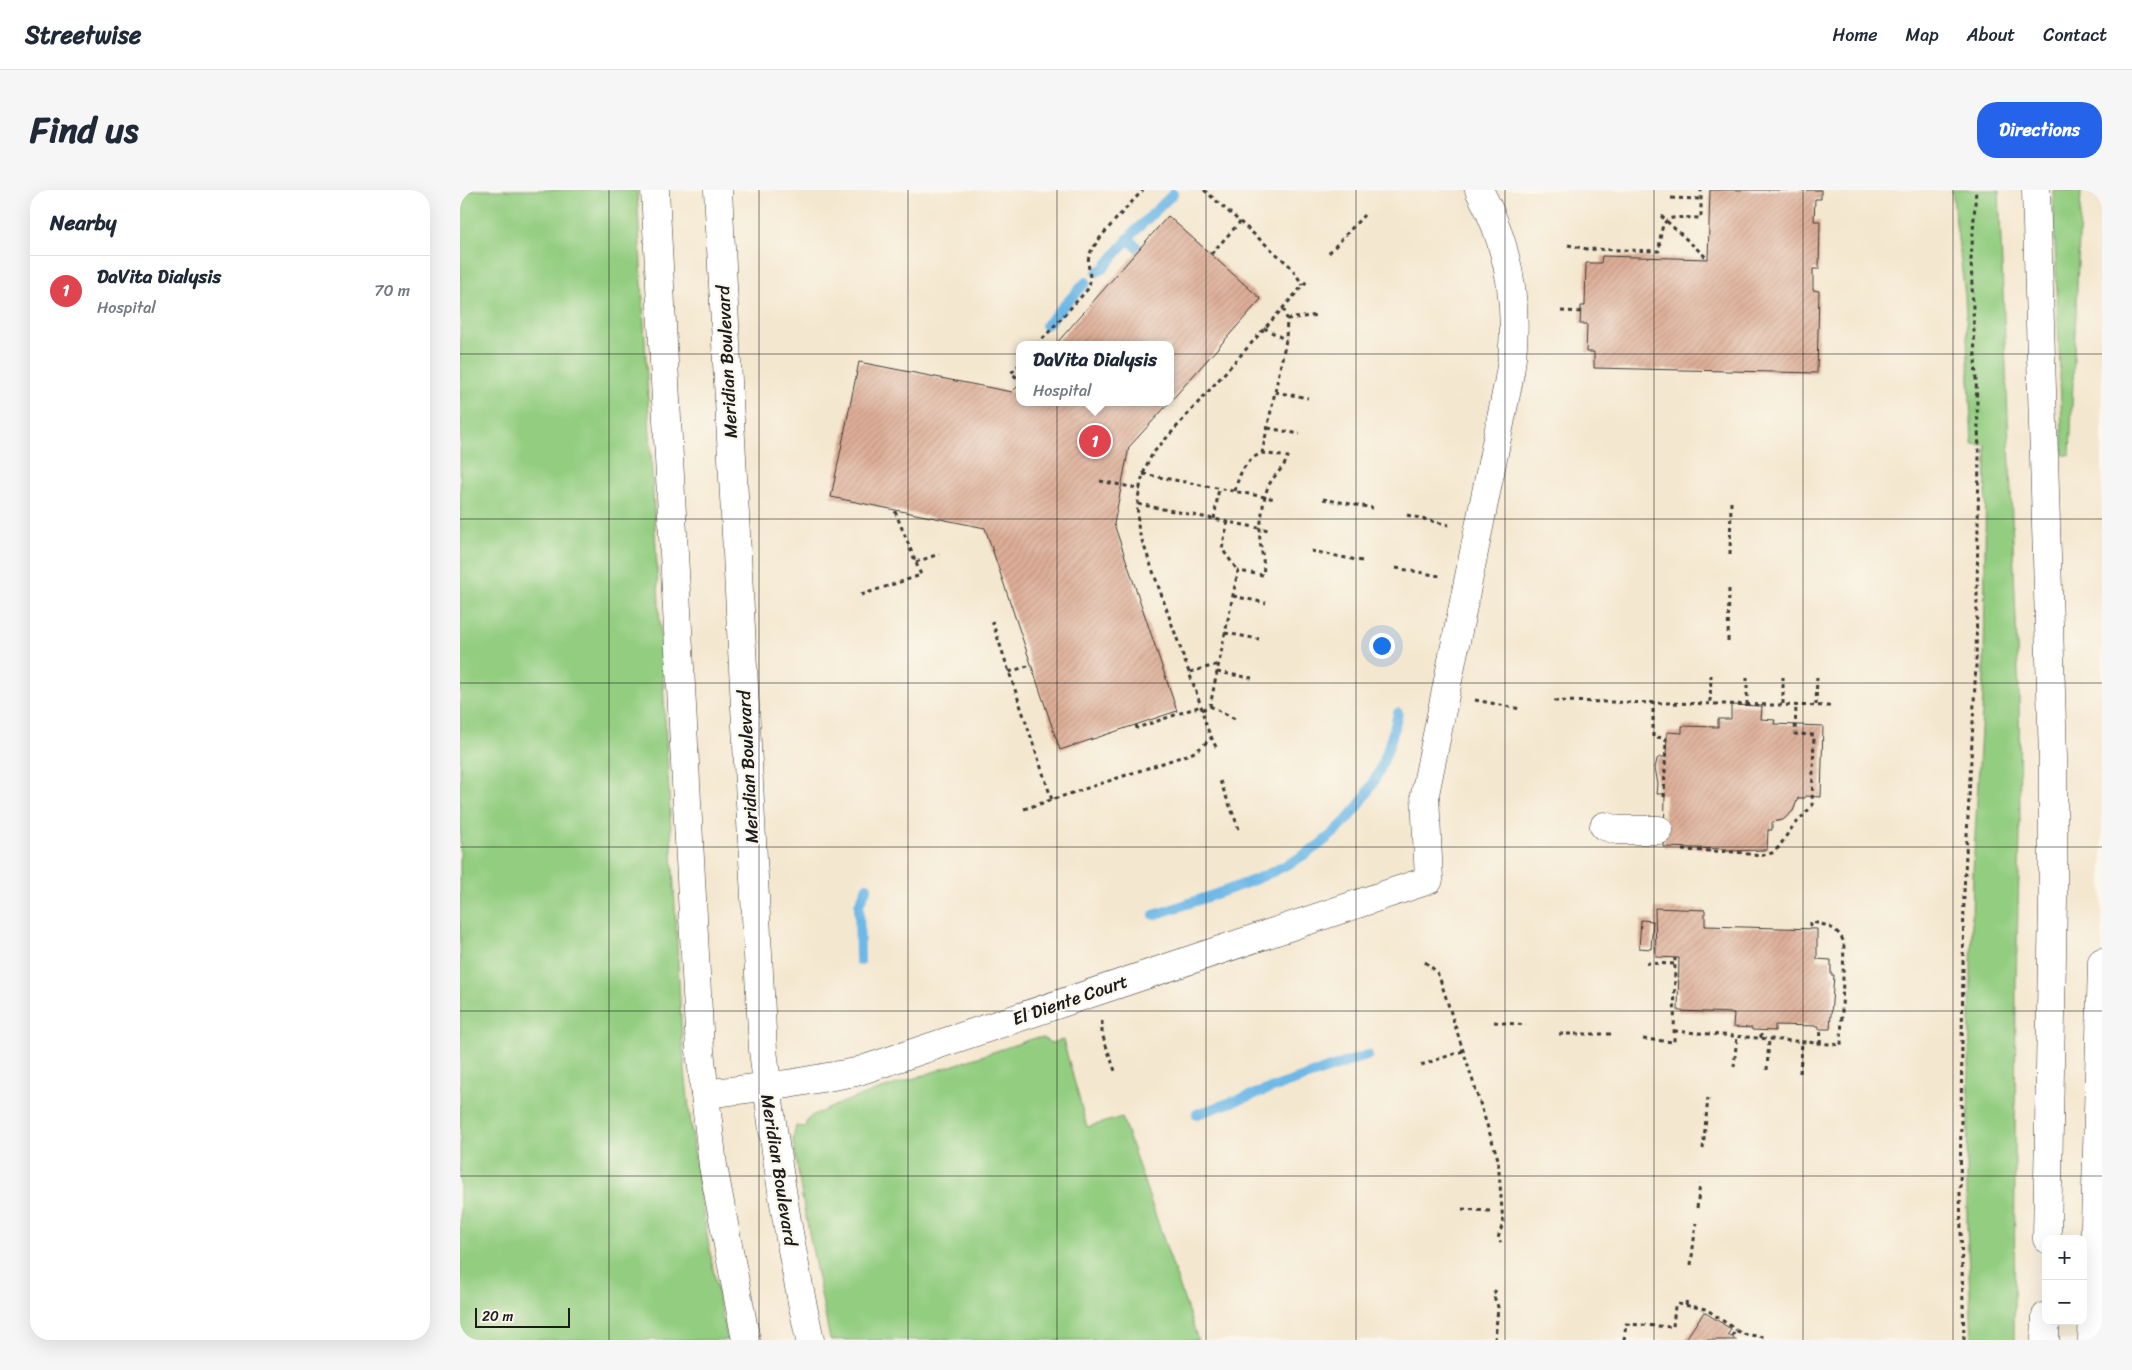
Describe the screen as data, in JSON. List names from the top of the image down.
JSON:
{
  "streets": {
    "main road": ["Meridian Boulevard", "El Diente Court"]
  },
  "crossings": [
    ["Meridian Boulevard", "El Diente Court"]
  ],
  "scale_bar": "20 m",
  "page": {
    "header": "Streetwise",
    "nav": [
      "Home",
      "Map",
      "About",
      "Contact"
    ],
    "title": "Find us",
    "buttons": "Directions",
    "heading": "Nearby",
    "list": [
      {
        "mark": "1",
        "name": "DaVita Dialysis",
        "note": "Hospital",
        "value": "70 m"
      }
    ],
    "popup": ["DaVita Dialysis", "Hospital"],
    "pins": "1",
    "map_buttons": ["+", "−"],
    "scale": "20 m"
  }
}
